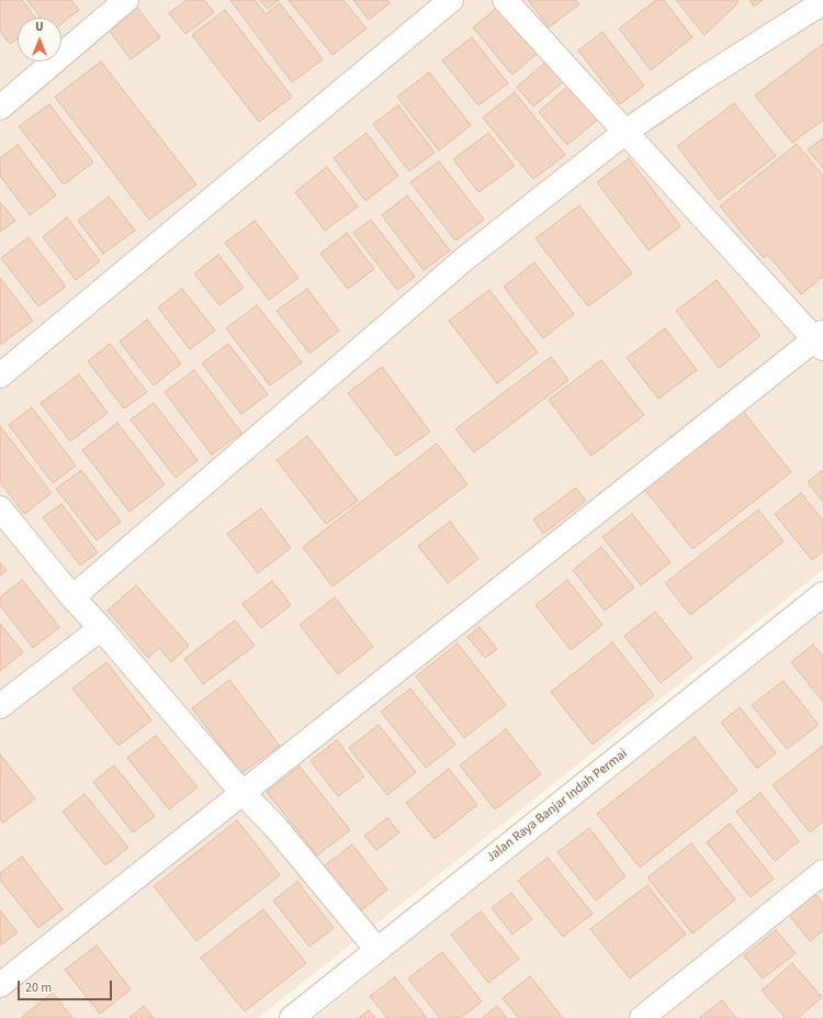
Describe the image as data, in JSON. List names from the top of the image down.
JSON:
{
  "streets": {
    "street": ["Jalan Raya Banjar Indah Permai"]
  },
  "scale_bar": "20 m",
  "north": "top"
}
